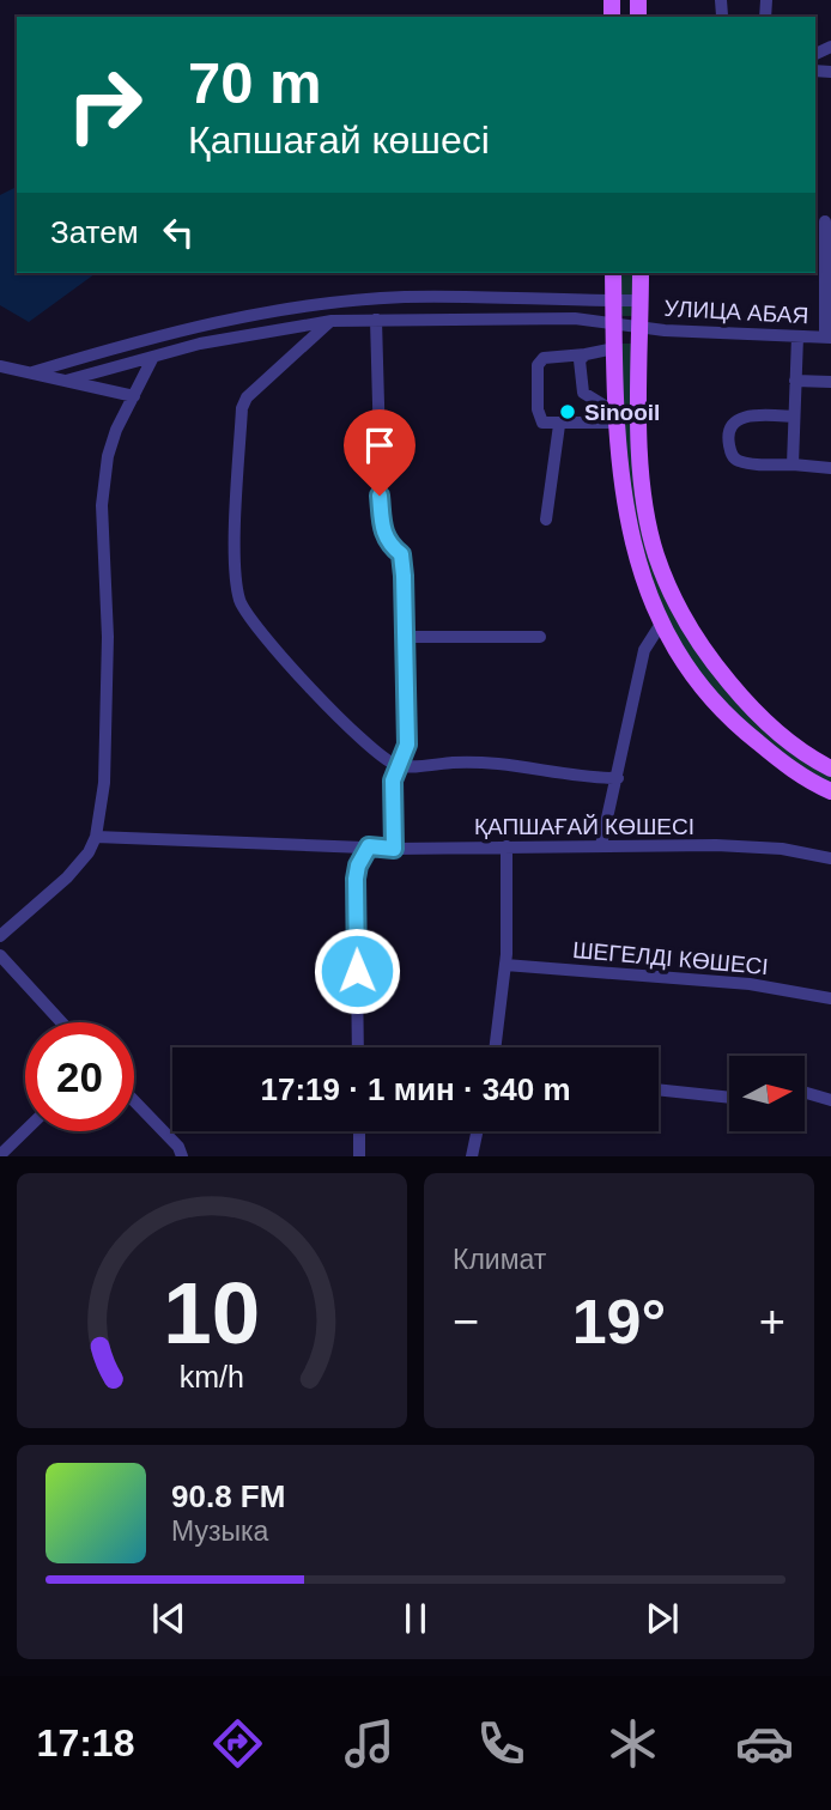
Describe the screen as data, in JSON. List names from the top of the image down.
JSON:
{
  "streets": {
    "street": ["УЛИЦА АБАЯ", "ҚАПШАҒАЙ КӨШЕСІ", "ШЕГЕЛДІ КӨШЕСІ"]
  },
  "places": ["Sinooil"],
  "north": "right",
  "page": {
    "turn": ["70 m", "Қапшағай көшесі"],
    "then": "Затем",
    "limit": "20",
    "trip": "17:19 · 1 мин · 340 m",
    "tile": "Климат",
    "heat": ["−", "19°", "+"],
    "song": ["90.8 FM", "Музыка"],
    "tabs": "17:18",
    "gauge": ["10", "km/h"]
  }
}
